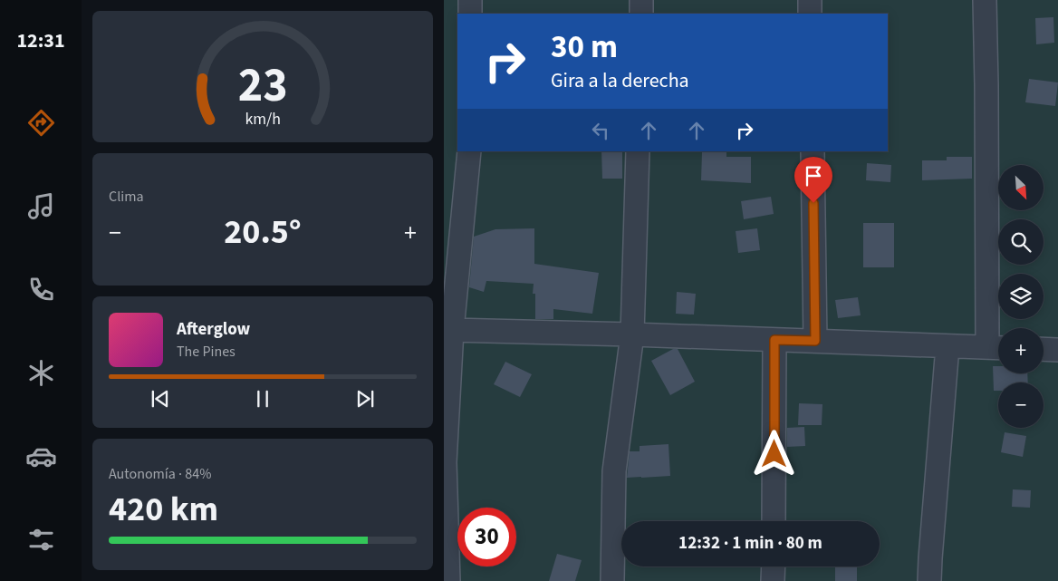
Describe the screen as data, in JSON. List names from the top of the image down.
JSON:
{
  "north": "bottom right",
  "page": {
    "tabs": "12:31",
    "turn": ["30 m", "Gira a la derecha"],
    "tile": [
      "Clima",
      ["Autonomía · 84%", "420 km"]
    ],
    "map_buttons": ["+", "−"],
    "heat": ["−", "20.5°", "+"],
    "song": ["Afterglow", "The Pines"],
    "limit": "30",
    "trip": "12:32 · 1 min · 80 m",
    "gauge": ["23", "km/h"]
  }
}
